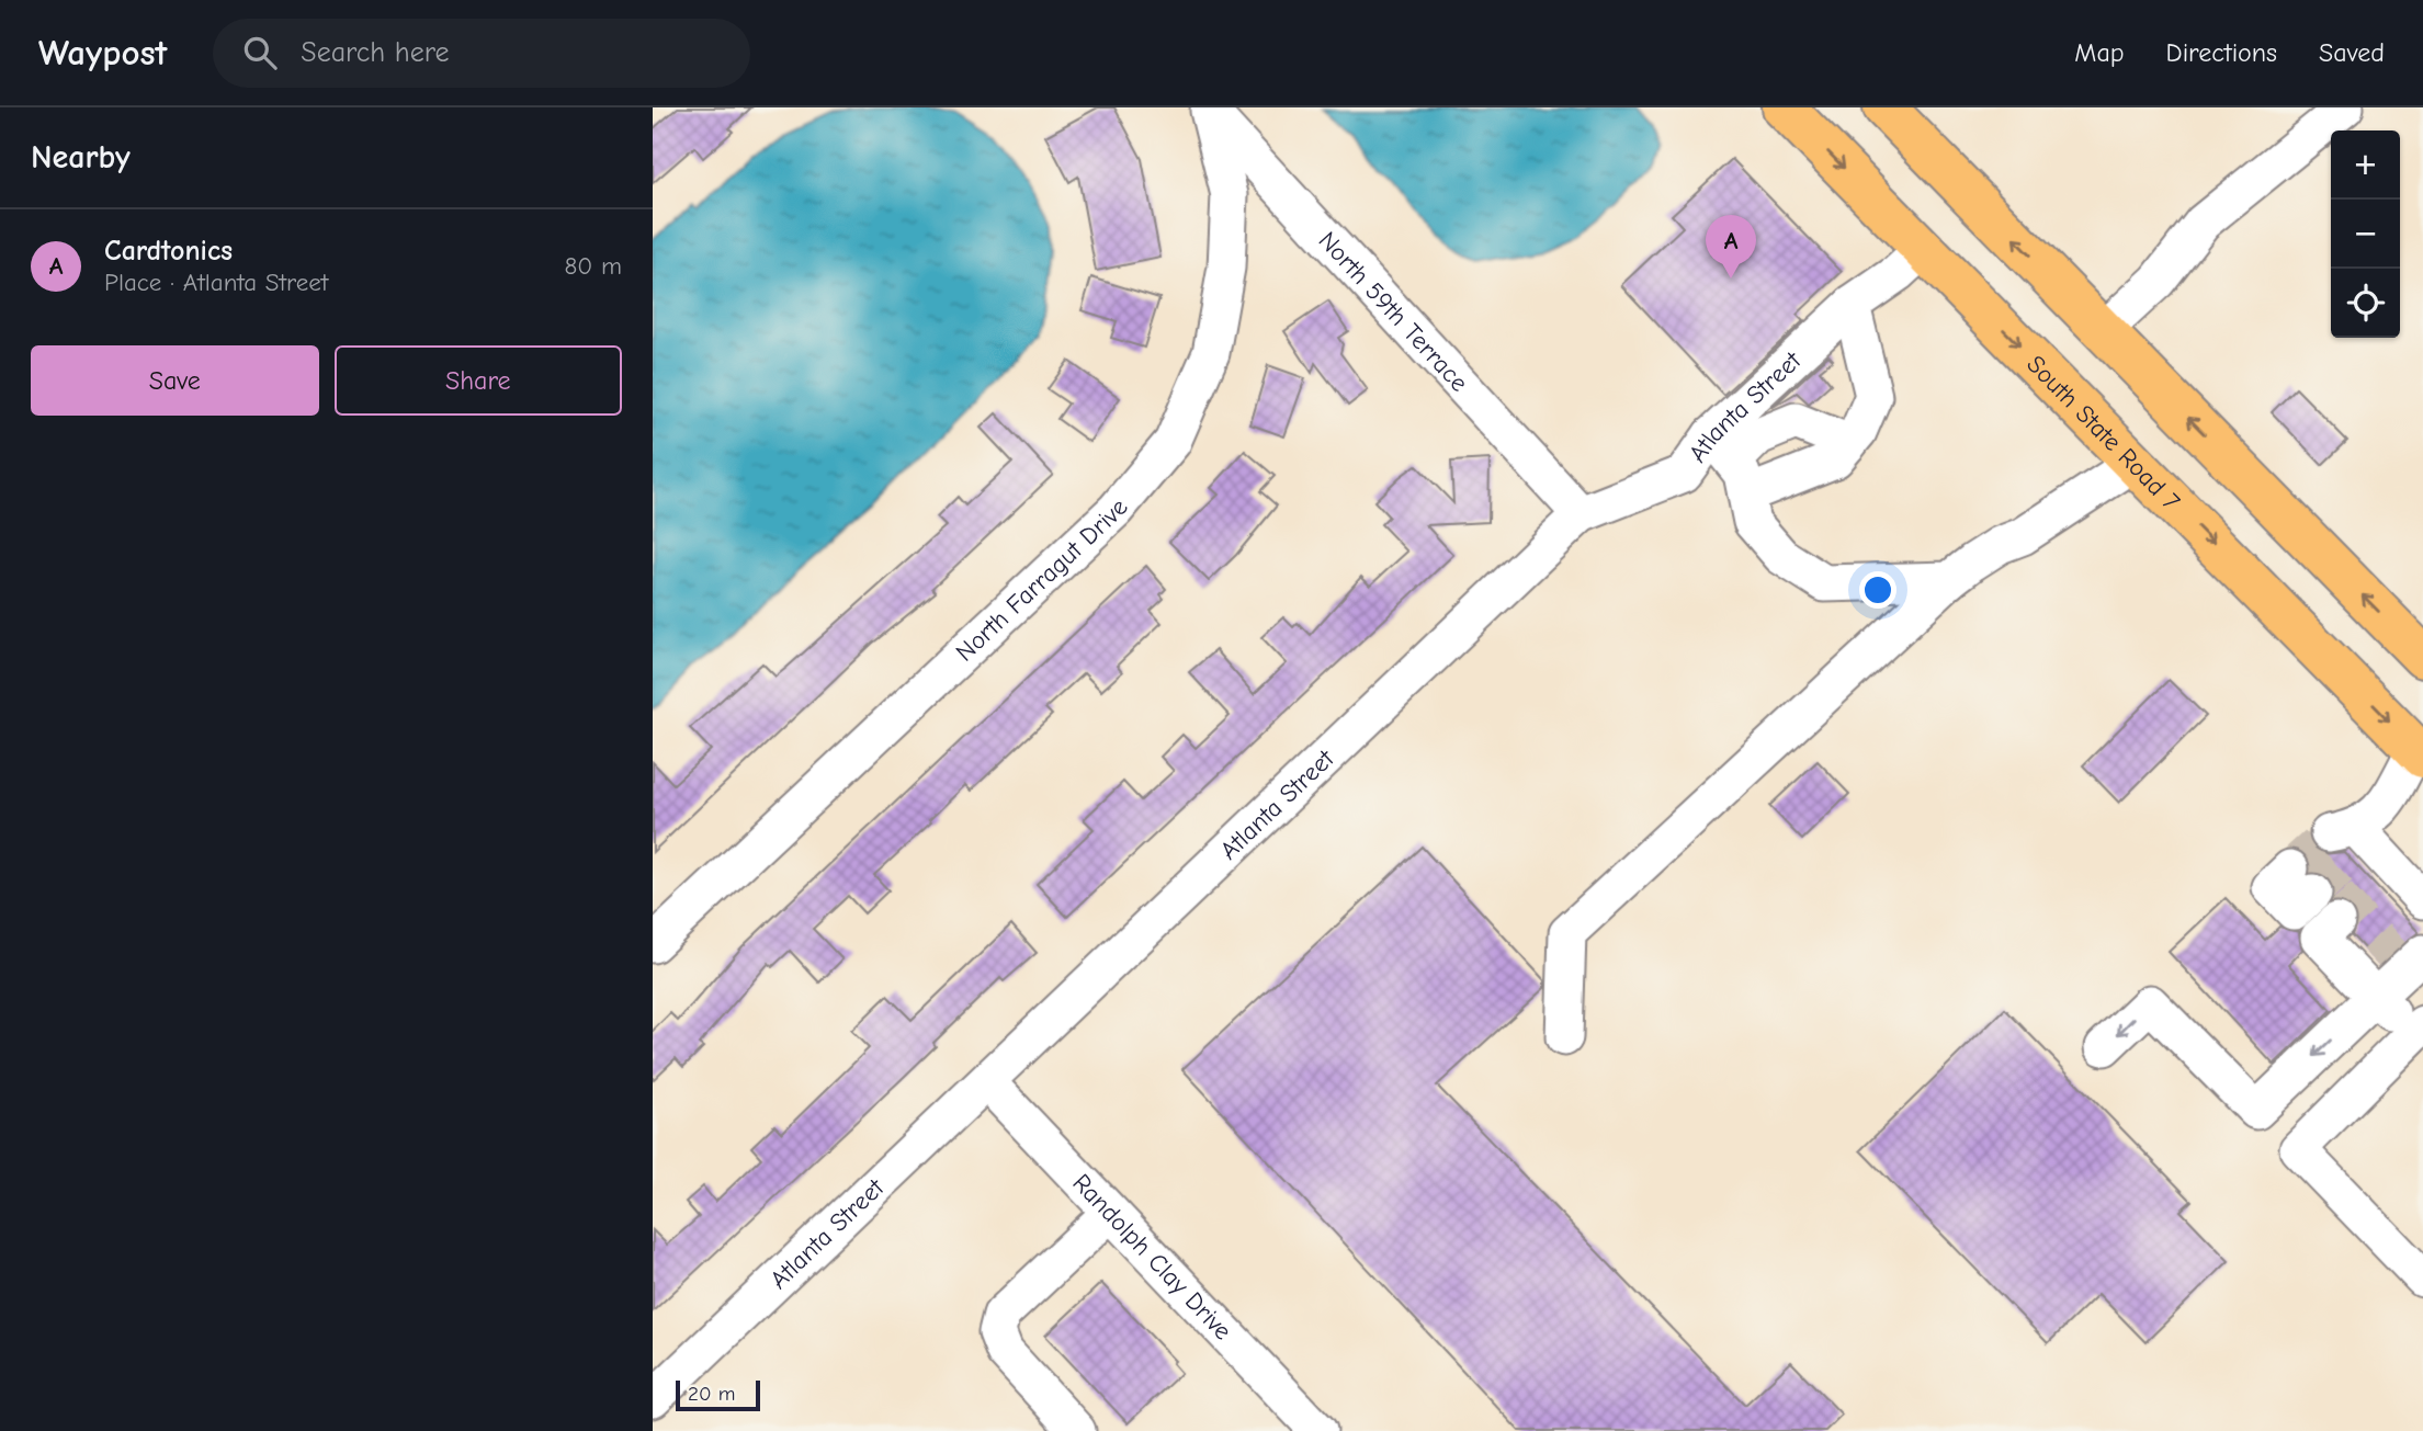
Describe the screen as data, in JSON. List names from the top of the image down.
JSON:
{
  "streets": {
    "main road": ["South State Road 7"],
    "street": [
      "North 59th Terrace",
      "Atlanta Street",
      "North Farragut Drive",
      "Randolph Clay Drive"
    ]
  },
  "crossings": [
    ["North 59th Terrace", "Atlanta Street"],
    ["North 59th Terrace", "North Farragut Drive"],
    ["Atlanta Street", "South State Road 7"],
    ["Atlanta Street", "Randolph Clay Drive"]
  ],
  "scale_bar": "20 m",
  "page": {
    "header": "Waypost",
    "search": "Search here",
    "nav": ["Map", "Directions", "Saved"],
    "heading": "Nearby",
    "map_buttons": ["+", "−"],
    "list": [
      {
        "mark": "A",
        "name": "Cardtonics",
        "note": "Place · Atlanta Street",
        "value": "80 m"
      }
    ],
    "pins": "A",
    "buttons": ["Save", "Share"],
    "scale": "20 m"
  }
}
